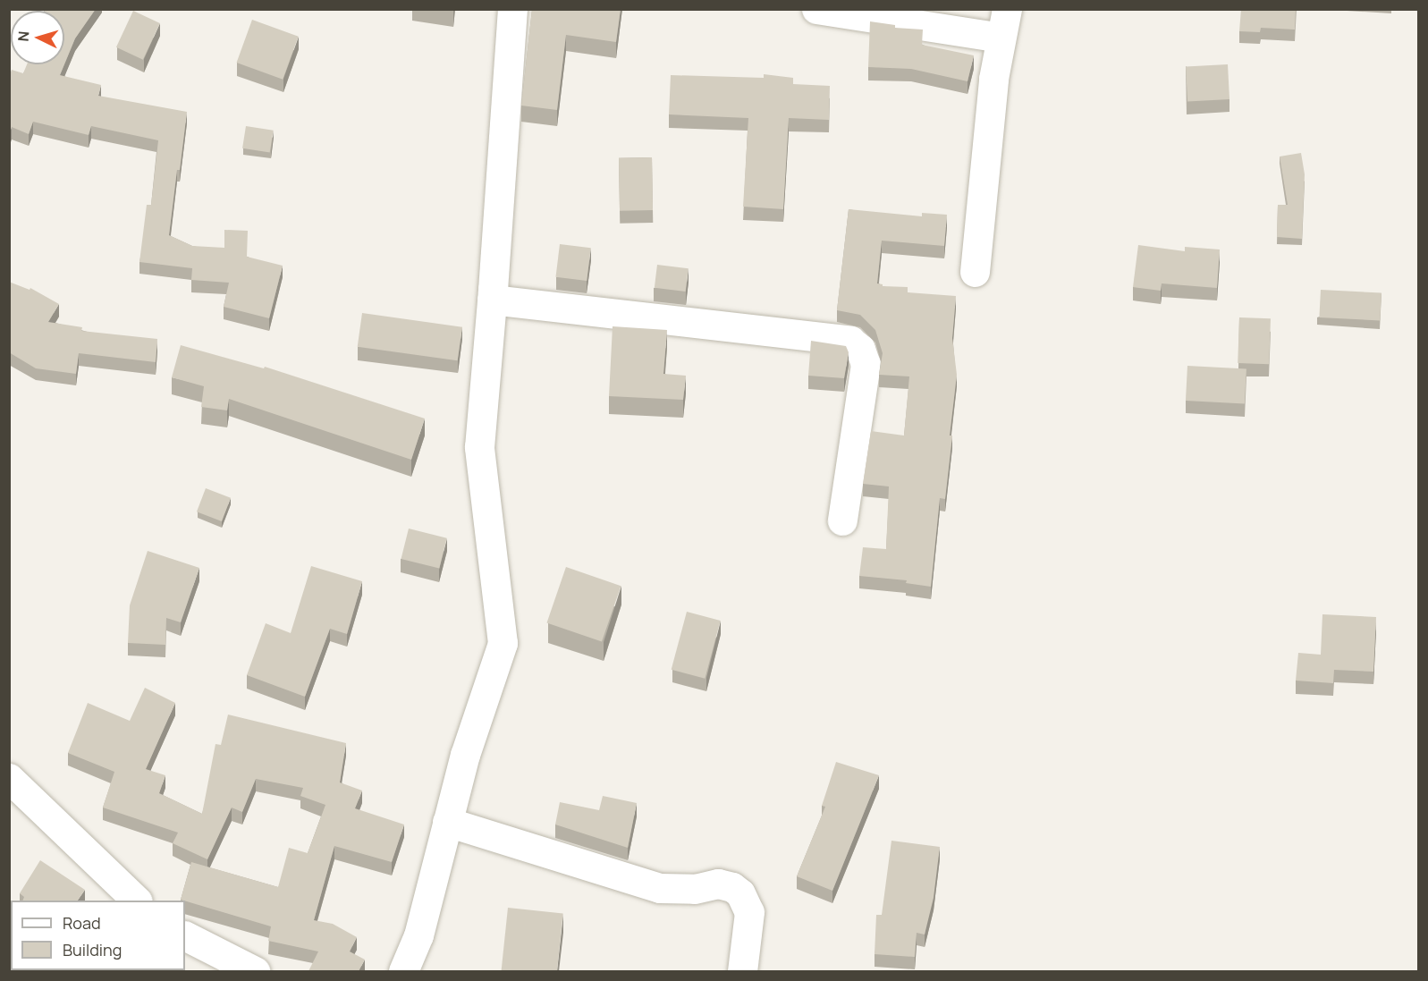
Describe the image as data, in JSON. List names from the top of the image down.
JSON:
{
  "legend": ["Road", "Building"],
  "north": "left"
}
